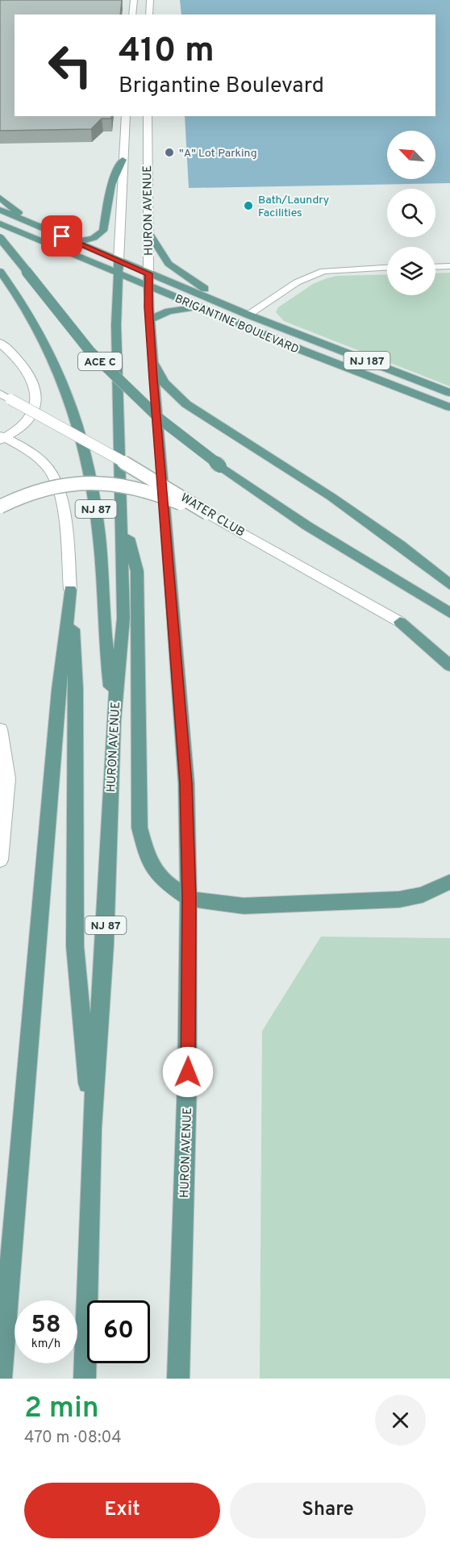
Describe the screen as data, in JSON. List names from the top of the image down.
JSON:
{
  "streets": {
    "main road": [
      "HURON AVENUE",
      "BRIGANTINE BOULEVARD",
      "NJ 187",
      "ACE C",
      "NJ 87"
    ],
    "street": ["WATER CLUB"]
  },
  "crossings": [
    ["HURON AVENUE", "BRIGANTINE BOULEVARD"],
    ["HURON AVENUE", "NJ 87"]
  ],
  "places": ["\"A\" Lot Parking", "Bath/Laundry Facilities"],
  "north": "top left",
  "page": {
    "turn": ["410 m", "Brigantine Boulevard"],
    "speed": "58 km/h",
    "limit": "60",
    "heading": ["2 min", "470 m · 08:04"],
    "buttons": ["Exit", "Share"]
  }
}
